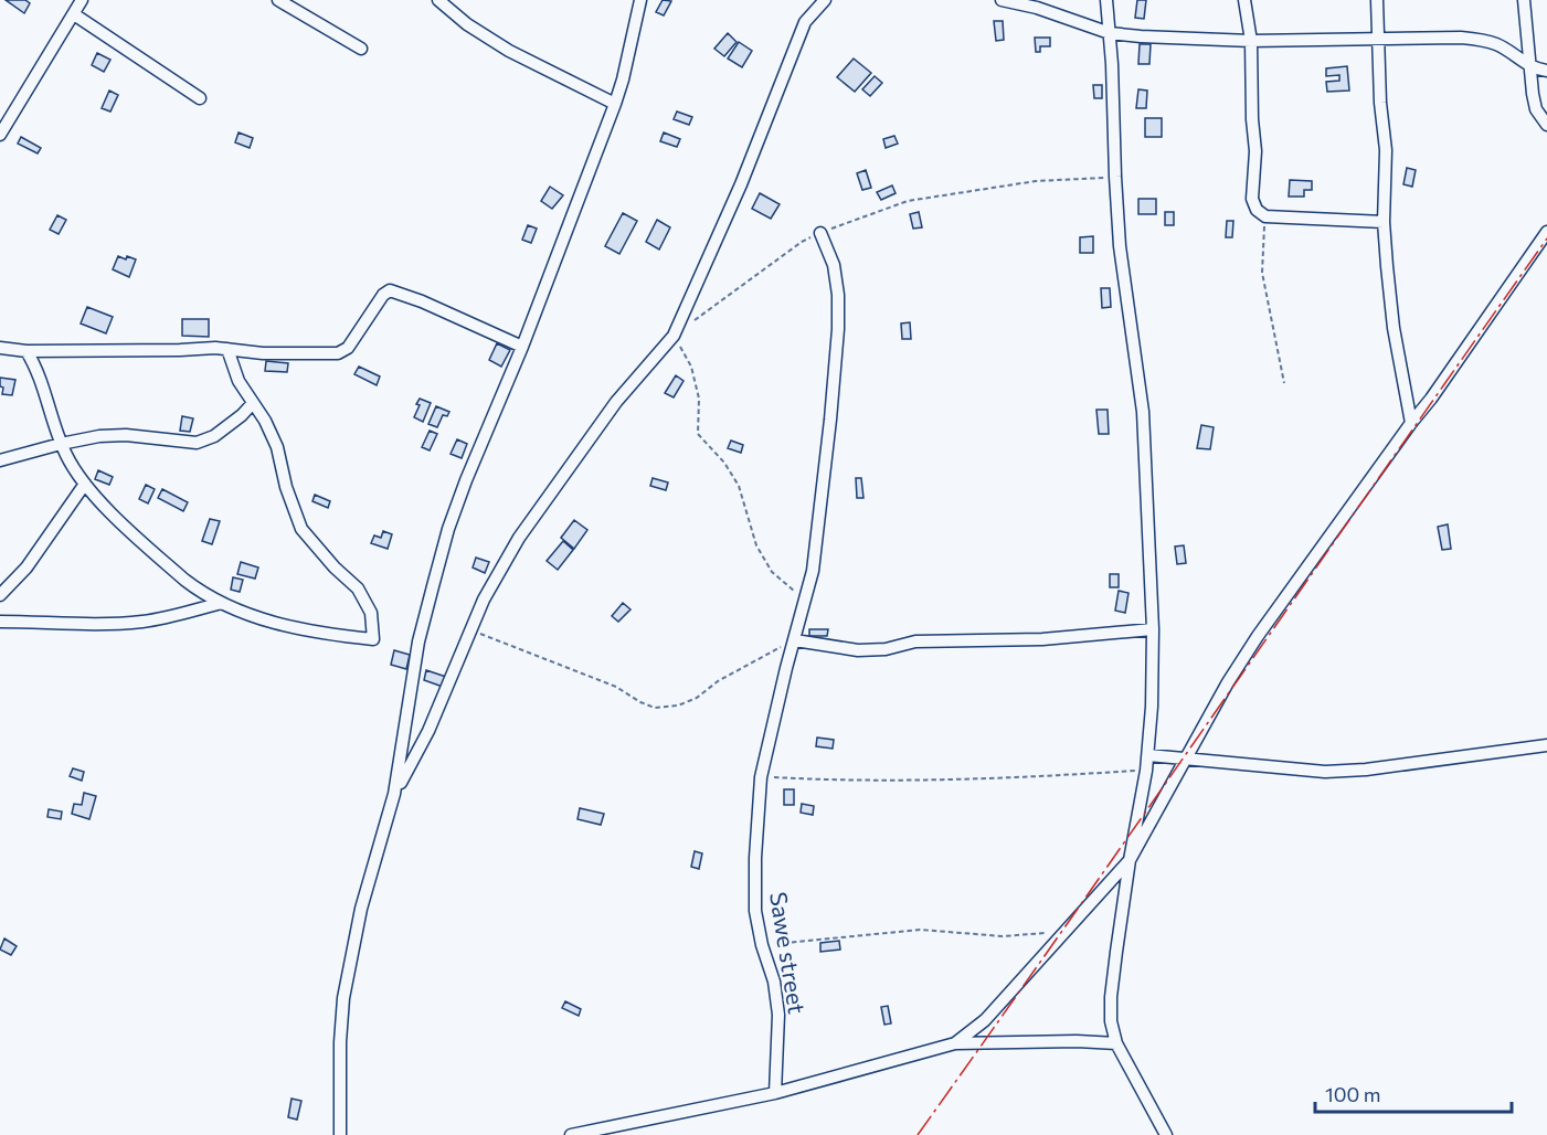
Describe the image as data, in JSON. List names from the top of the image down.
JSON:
{
  "streets": {
    "street": ["Sawe street"]
  },
  "scale_bar": "100 m"
}
